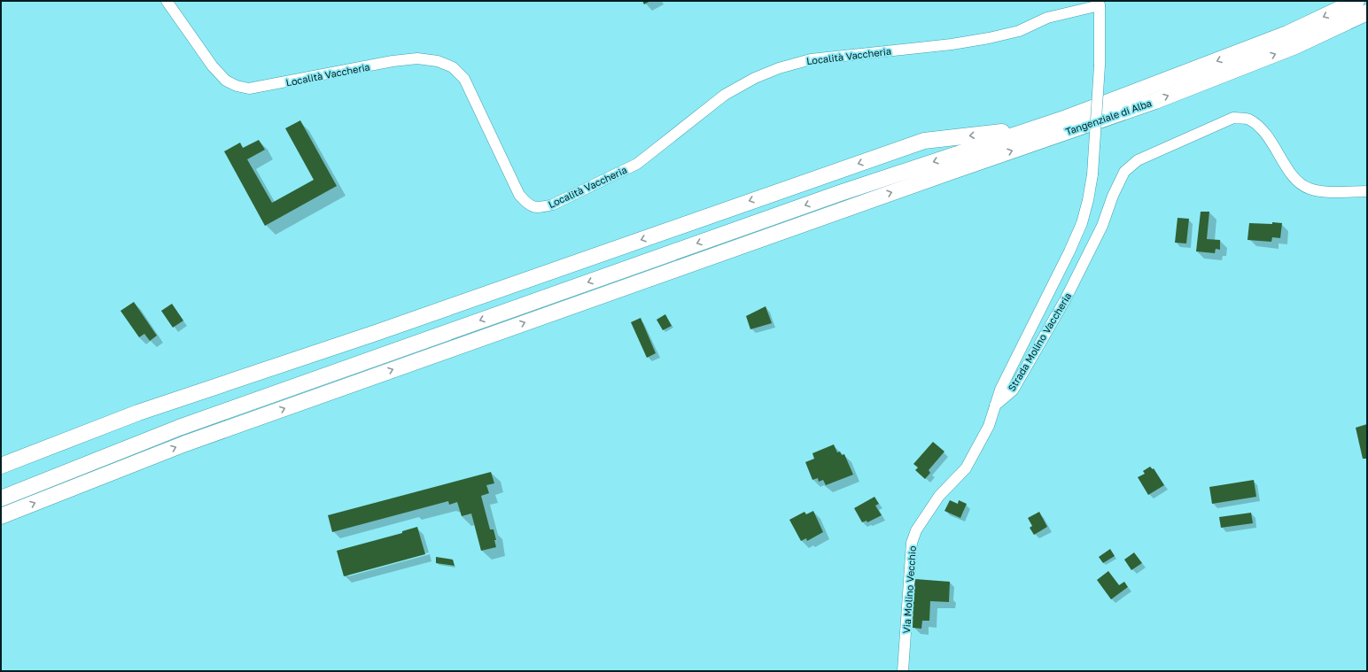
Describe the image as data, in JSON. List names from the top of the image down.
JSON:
{
  "streets": {
    "highway": ["Tangenziale di Alba"],
    "street": ["Località Vaccheria", "Strada Molino Vaccheria", "Via Molino Vecchio"]
  },
  "crossings": [
    ["Località Vaccheria", "Strada Molino Vaccheria"],
    ["Strada Molino Vaccheria", "Via Molino Vecchio"]
  ]
}
